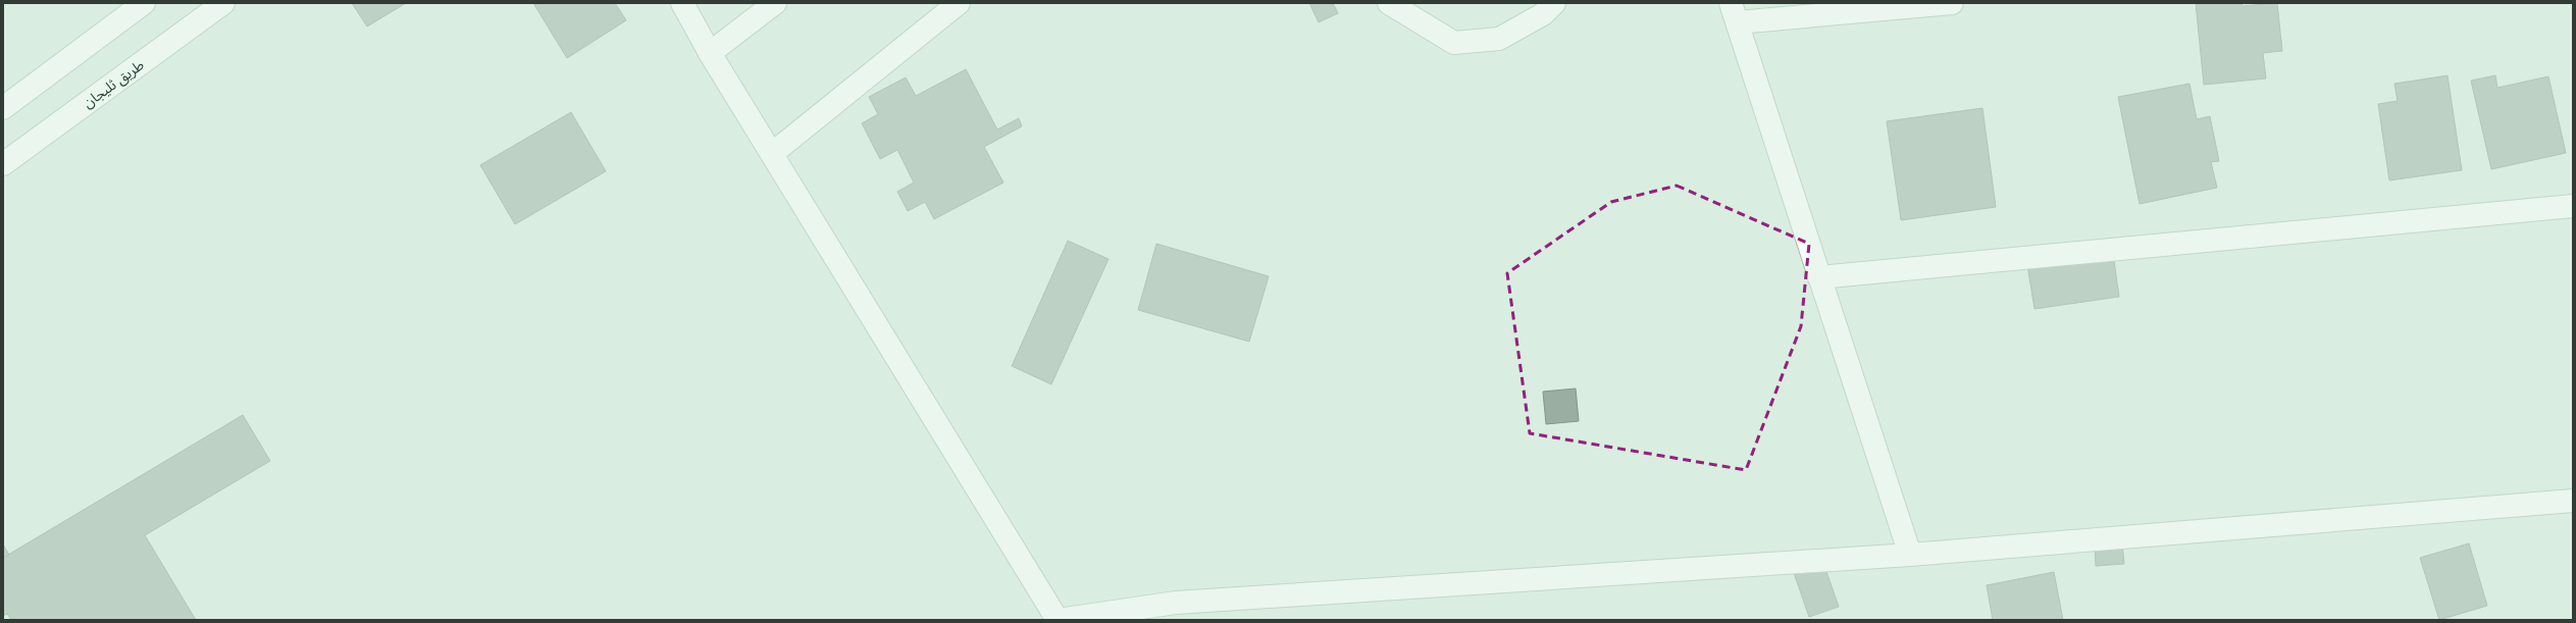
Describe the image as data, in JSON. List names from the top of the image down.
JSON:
{
  "streets": {
    "street": ["طريق ثليجان"]
  }
}
